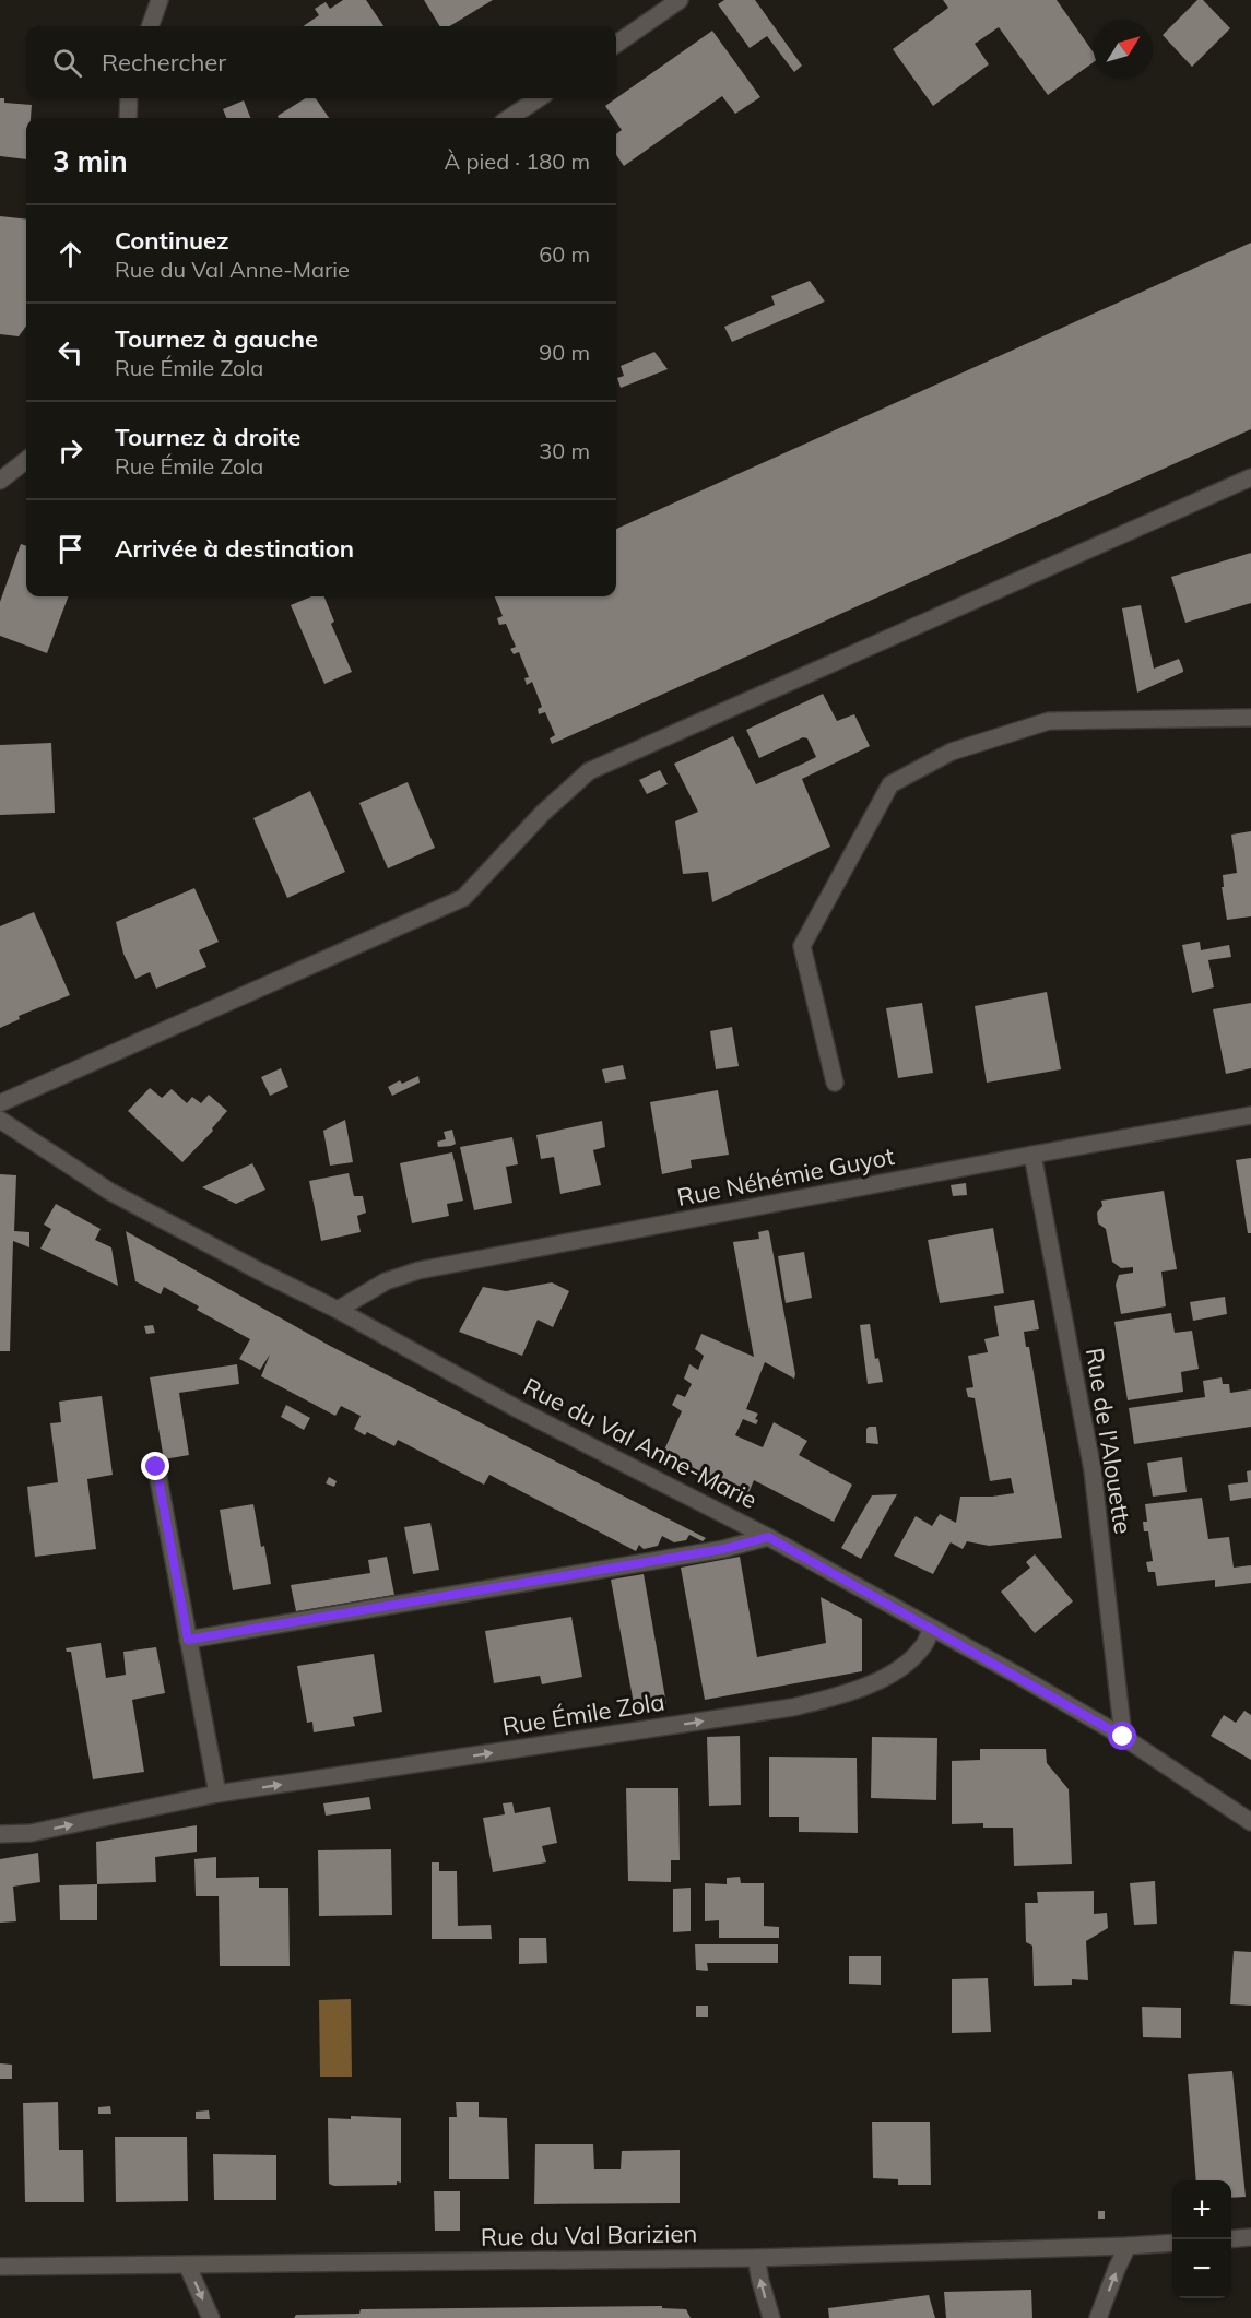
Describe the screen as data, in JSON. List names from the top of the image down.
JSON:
{
  "streets": {
    "street": [
      "Rue Néhémie Guyot",
      "Rue de l'Alouette",
      "Rue du Val Anne-Marie",
      "Rue Émile Zola",
      "Rue du Val Barizien"
    ]
  },
  "crossings": [
    ["Rue Néhémie Guyot", "Rue de l'Alouette"],
    ["Rue Néhémie Guyot", "Rue du Val Anne-Marie"],
    ["Rue de l'Alouette", "Rue du Val Anne-Marie"],
    ["Rue du Val Anne-Marie", "Rue Émile Zola"]
  ],
  "one_way": ["Rue Émile Zola"],
  "north": "top right",
  "page": {
    "search": "Rechercher",
    "heading": ["3 min", "À pied · 180 m"],
    "list": [
      ["Continuez", "Rue du Val Anne-Marie", "60 m"],
      ["Tournez à gauche", "Rue Émile Zola", "90 m"],
      ["Tournez à droite", "Rue Émile Zola", "30 m"],
      "Arrivée à destination"
    ],
    "map_buttons": ["+", "−"]
  }
}
